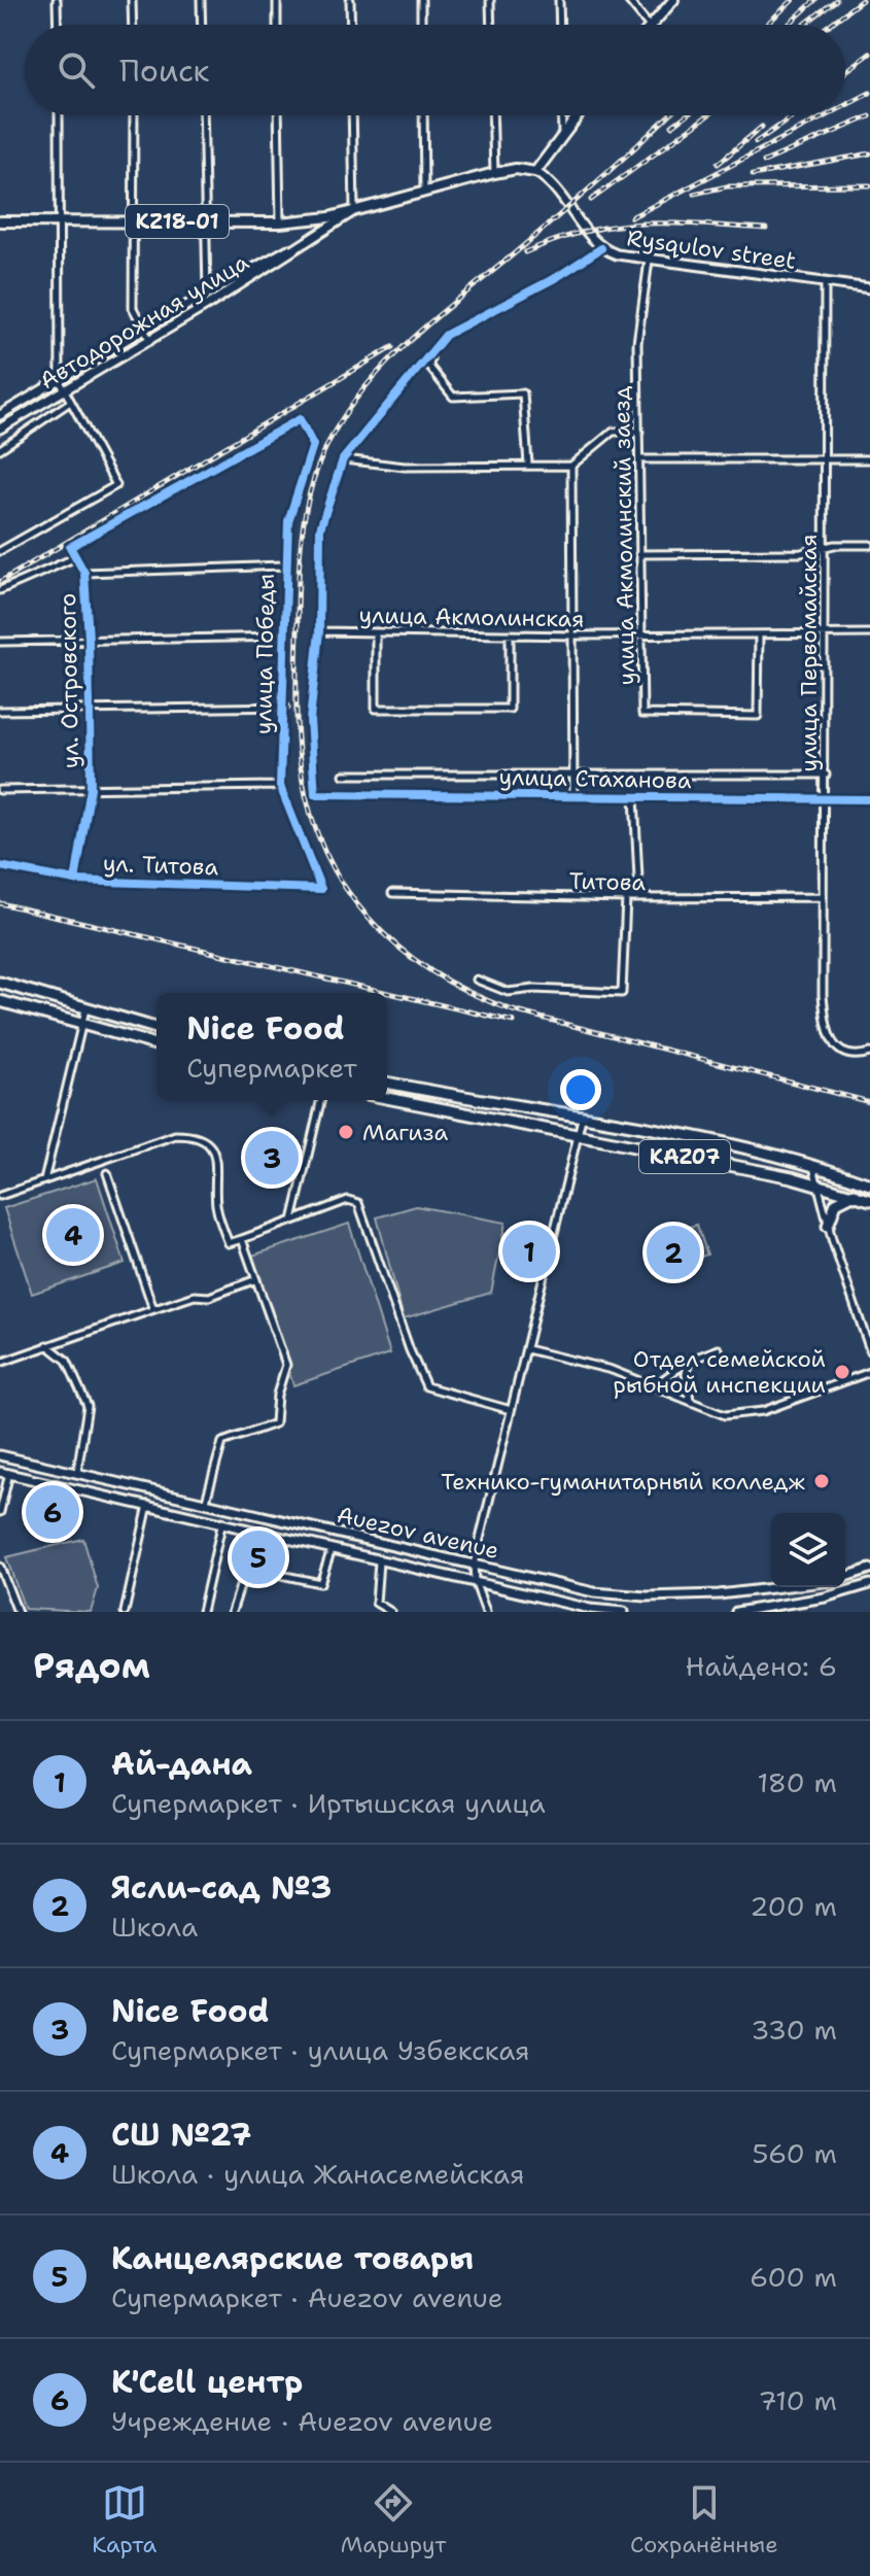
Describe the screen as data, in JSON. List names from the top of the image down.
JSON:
{
  "streets": {
    "highway": ["KAZ07"],
    "main road": [
      "KZ18-01",
      "Rysqulov street",
      "Автодорожная улица",
      "Auezov avenue"
    ],
    "street": [
      "улица Акмолинский заезд",
      "улица Акмолинская",
      "улица Первомайская",
      "улица Победы",
      "ул. Островского",
      "улица Стаханова",
      "ул. Титова",
      "Титова"
    ]
  },
  "crossings": [
    ["KZ18-01", "Rysqulov street"],
    ["KZ18-01", "Автодорожная улица"],
    ["Rysqulov street", "улица Акмолинский заезд"],
    ["Rysqulov street", "улица Первомайская"],
    ["Rysqulov street", "улица Победы"],
    ["улица Акмолинский заезд", "улица Акмолинская"],
    ["улица Акмолинская", "улица Первомайская"],
    ["улица Акмолинская", "улица Победы"],
    ["улица Первомайская", "улица Стаханова"],
    ["улица Первомайская", "Титова"],
    ["улица Победы", "ул. Островского"],
    ["улица Победы", "улица Стаханова"],
    ["улица Победы", "ул. Титова"],
    ["ул. Островского", "ул. Титова"]
  ],
  "places": ["Магиза", "Отдел семейской рыбной инспекции", "Технико-гуманитарный колледж"],
  "page": {
    "search": "Поиск",
    "popup": ["Nice Food", "Супермаркет"],
    "pins": [
      "3",
      "4",
      "1",
      "2",
      "6",
      "5"
    ],
    "heading": ["Рядом", "Найдено: 6"],
    "list": [
      {
        "mark": "1",
        "name": "Ай-дана",
        "note": "Супермаркет · Иртышская улица",
        "value": "180 m"
      },
      {
        "mark": "2",
        "name": "Ясли-сад №3",
        "note": "Школа",
        "value": "200 m"
      },
      {
        "mark": "3",
        "name": "Nice Food",
        "note": "Супермаркет · улица Узбекская",
        "value": "330 m"
      },
      {
        "mark": "4",
        "name": "СШ №27",
        "note": "Школа · улица Жанасемейская",
        "value": "560 m"
      },
      {
        "mark": "5",
        "name": "Канцелярские товары",
        "note": "Супермаркет · Auezov avenue",
        "value": "600 m"
      },
      {
        "mark": "6",
        "name": "K'Cell центр",
        "note": "Учреждение · Auezov avenue",
        "value": "710 m"
      }
    ],
    "nav": ["Карта", "Маршрут", "Сохранённые"]
  }
}
